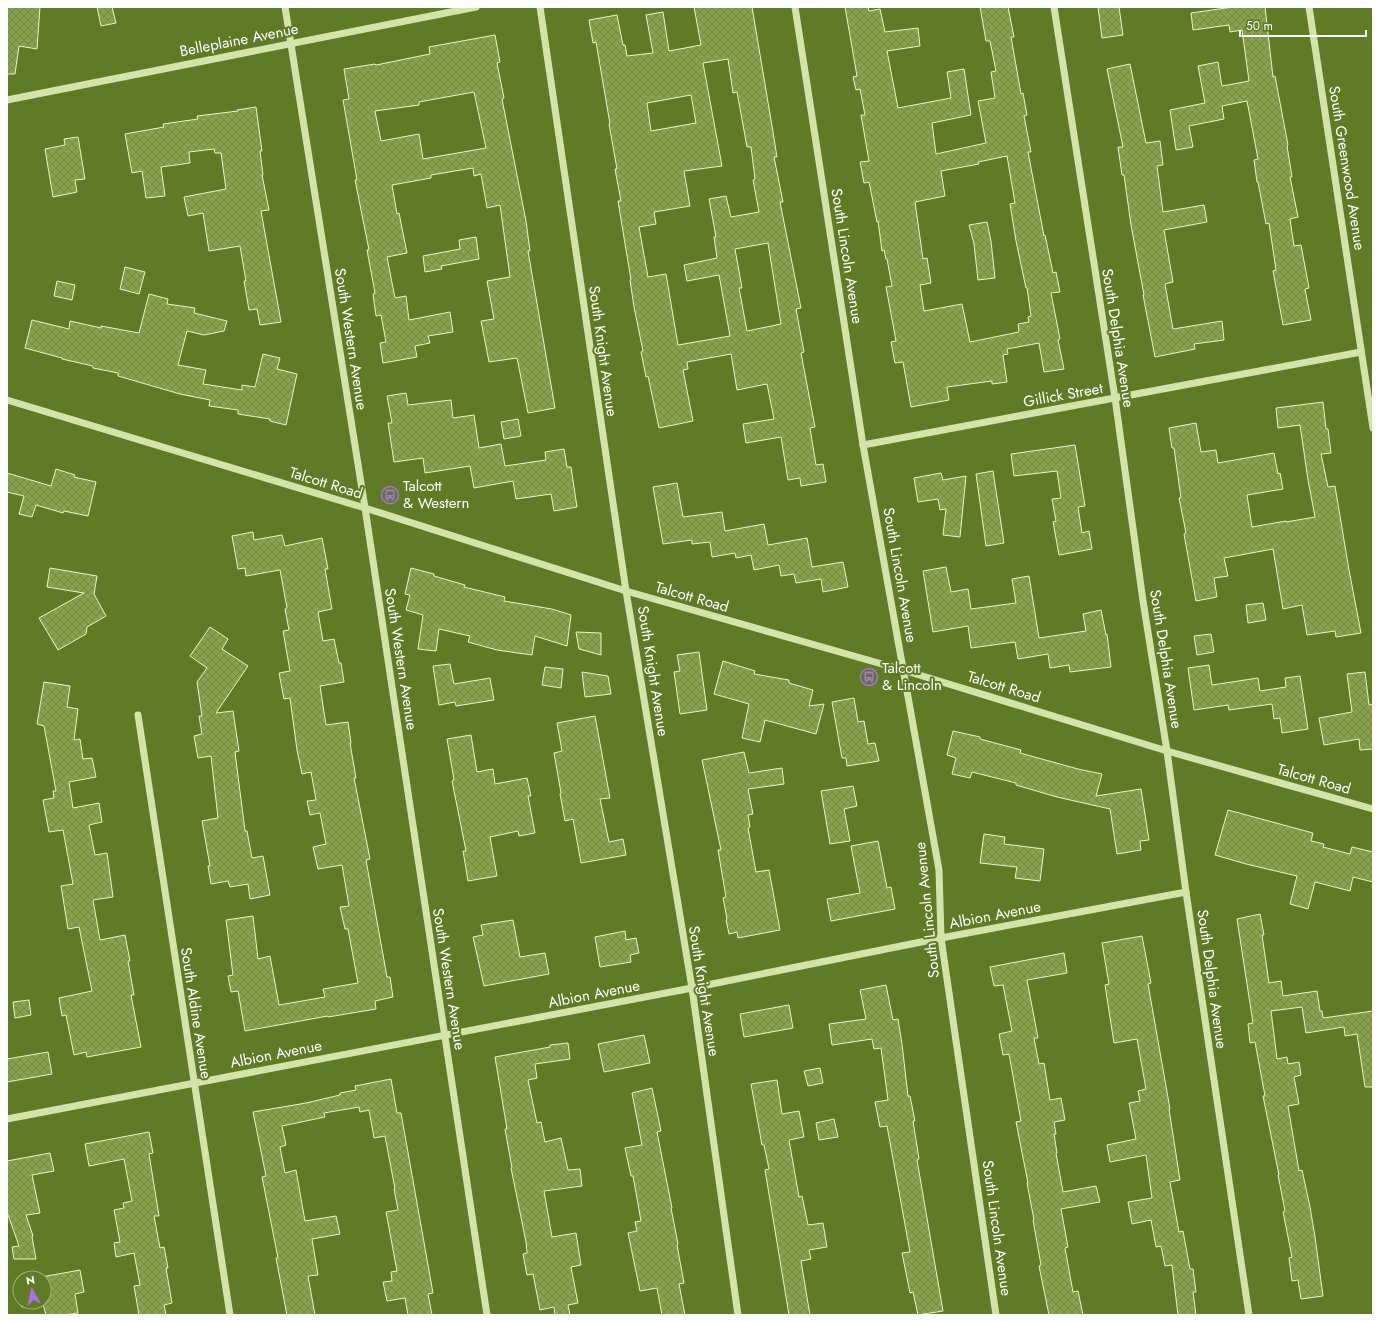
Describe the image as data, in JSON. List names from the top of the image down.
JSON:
{
  "streets": {
    "street": [
      "Belleplaine Avenue",
      "South Greenwood Avenue",
      "South Lincoln Avenue",
      "South Delphia Avenue",
      "South Western Avenue",
      "South Knight Avenue",
      "Gillick Street",
      "Talcott Road",
      "Albion Avenue",
      "South Aldine Avenue"
    ]
  },
  "crossings": [
    ["Belleplaine Avenue", "South Western Avenue"],
    ["South Greenwood Avenue", "Gillick Street"],
    ["South Lincoln Avenue", "Gillick Street"],
    ["South Lincoln Avenue", "Talcott Road"],
    ["South Lincoln Avenue", "Albion Avenue"],
    ["South Delphia Avenue", "Gillick Street"],
    ["South Delphia Avenue", "Talcott Road"],
    ["South Delphia Avenue", "Albion Avenue"],
    ["South Western Avenue", "Talcott Road"],
    ["South Western Avenue", "Albion Avenue"],
    ["South Knight Avenue", "Talcott Road"],
    ["South Knight Avenue", "Albion Avenue"],
    ["Albion Avenue", "South Aldine Avenue"]
  ],
  "places": {
    "bus stop": ["Talcott & Western", "Talcott & Lincoln"]
  },
  "scale_bar": "50 m",
  "north": "top"
}
